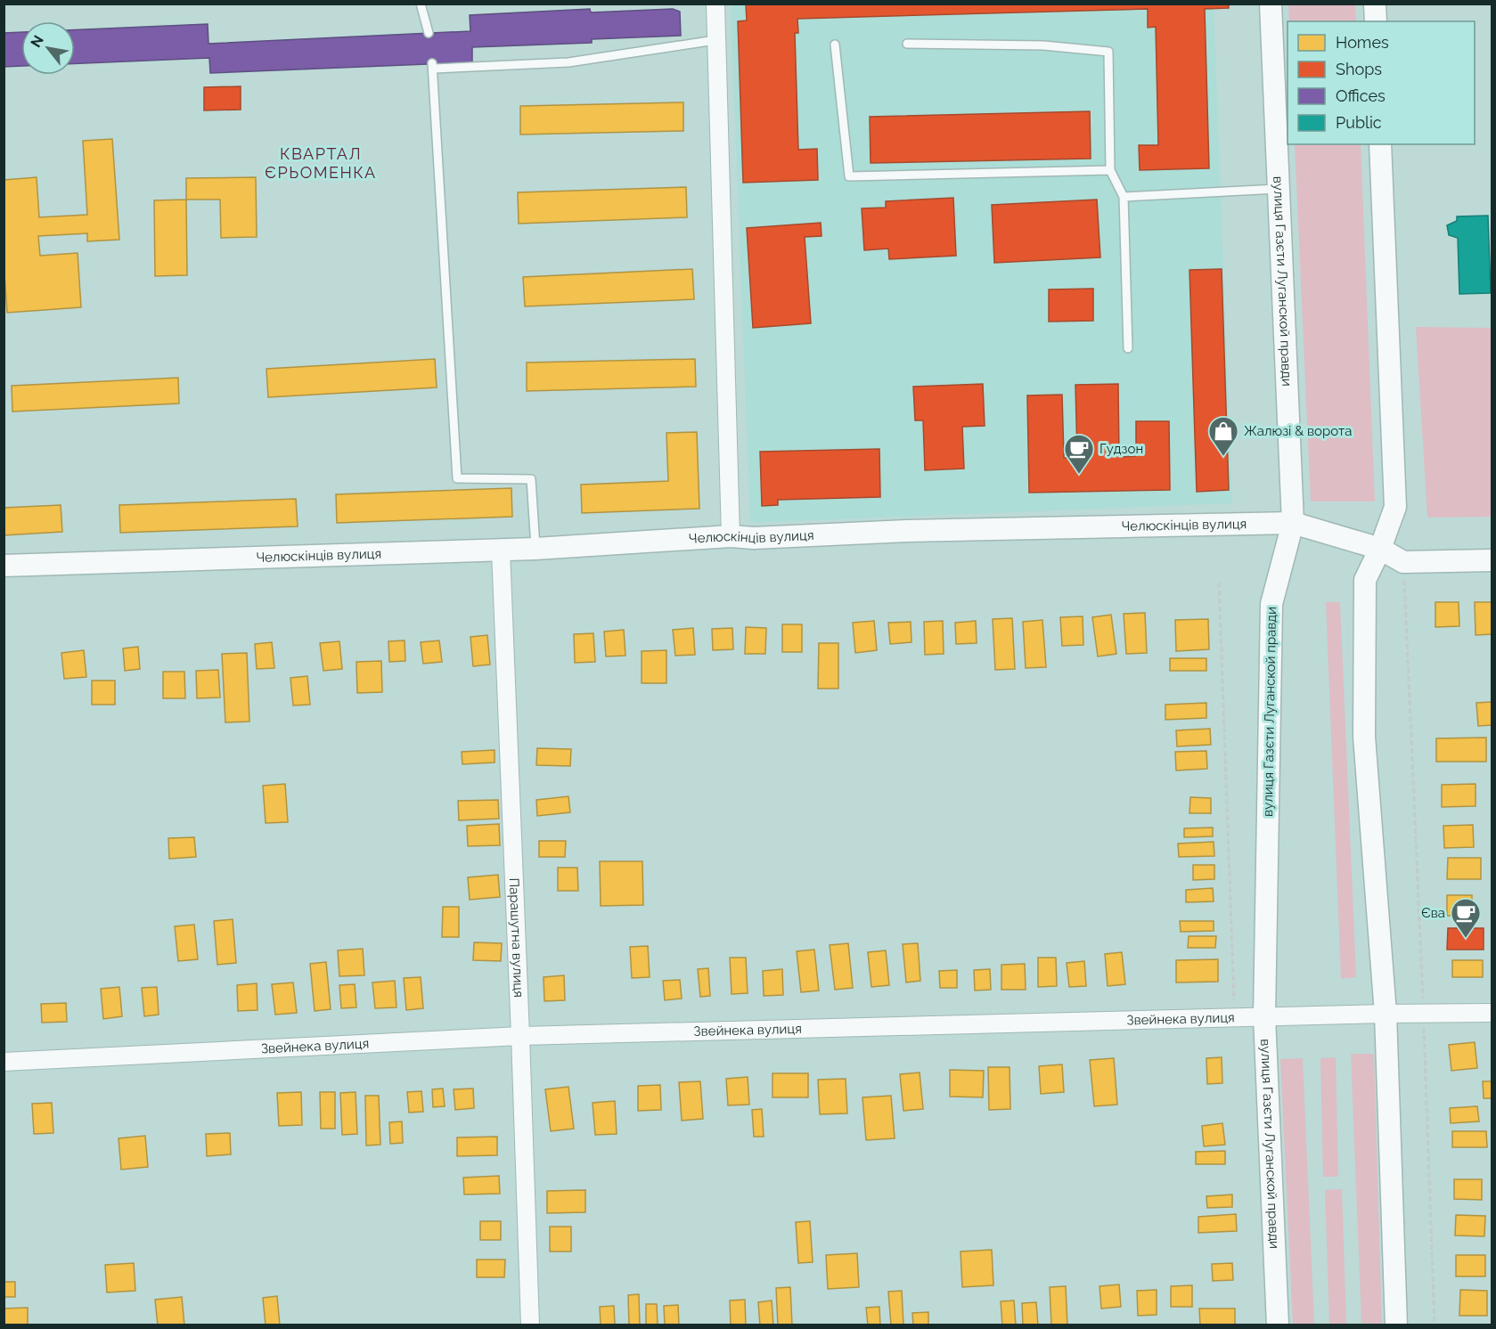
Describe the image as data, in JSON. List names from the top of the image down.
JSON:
{
  "streets": {
    "street": [
      "вулиця Газєти Луганской правди",
      "Челюскінців вулиця",
      "Парашутна вулиця",
      "Звейнека вулиця"
    ]
  },
  "crossings": [
    ["вулиця Газєти Луганской правди", "Челюскінців вулиця"],
    ["вулиця Газєти Луганской правди", "Звейнека вулиця"],
    ["Челюскінців вулиця", "Парашутна вулиця"],
    ["Парашутна вулиця", "Звейнека вулиця"]
  ],
  "districts": ["КВАРТАЛ ЄРЬОМЕНКА"],
  "places": {
    "shop": ["Жалюзі & ворота"],
    "cafe": ["Гудзон", "Єва"]
  },
  "legend": [
    "Homes",
    "Shops",
    "Offices",
    "Public"
  ],
  "north": "top left"
}
